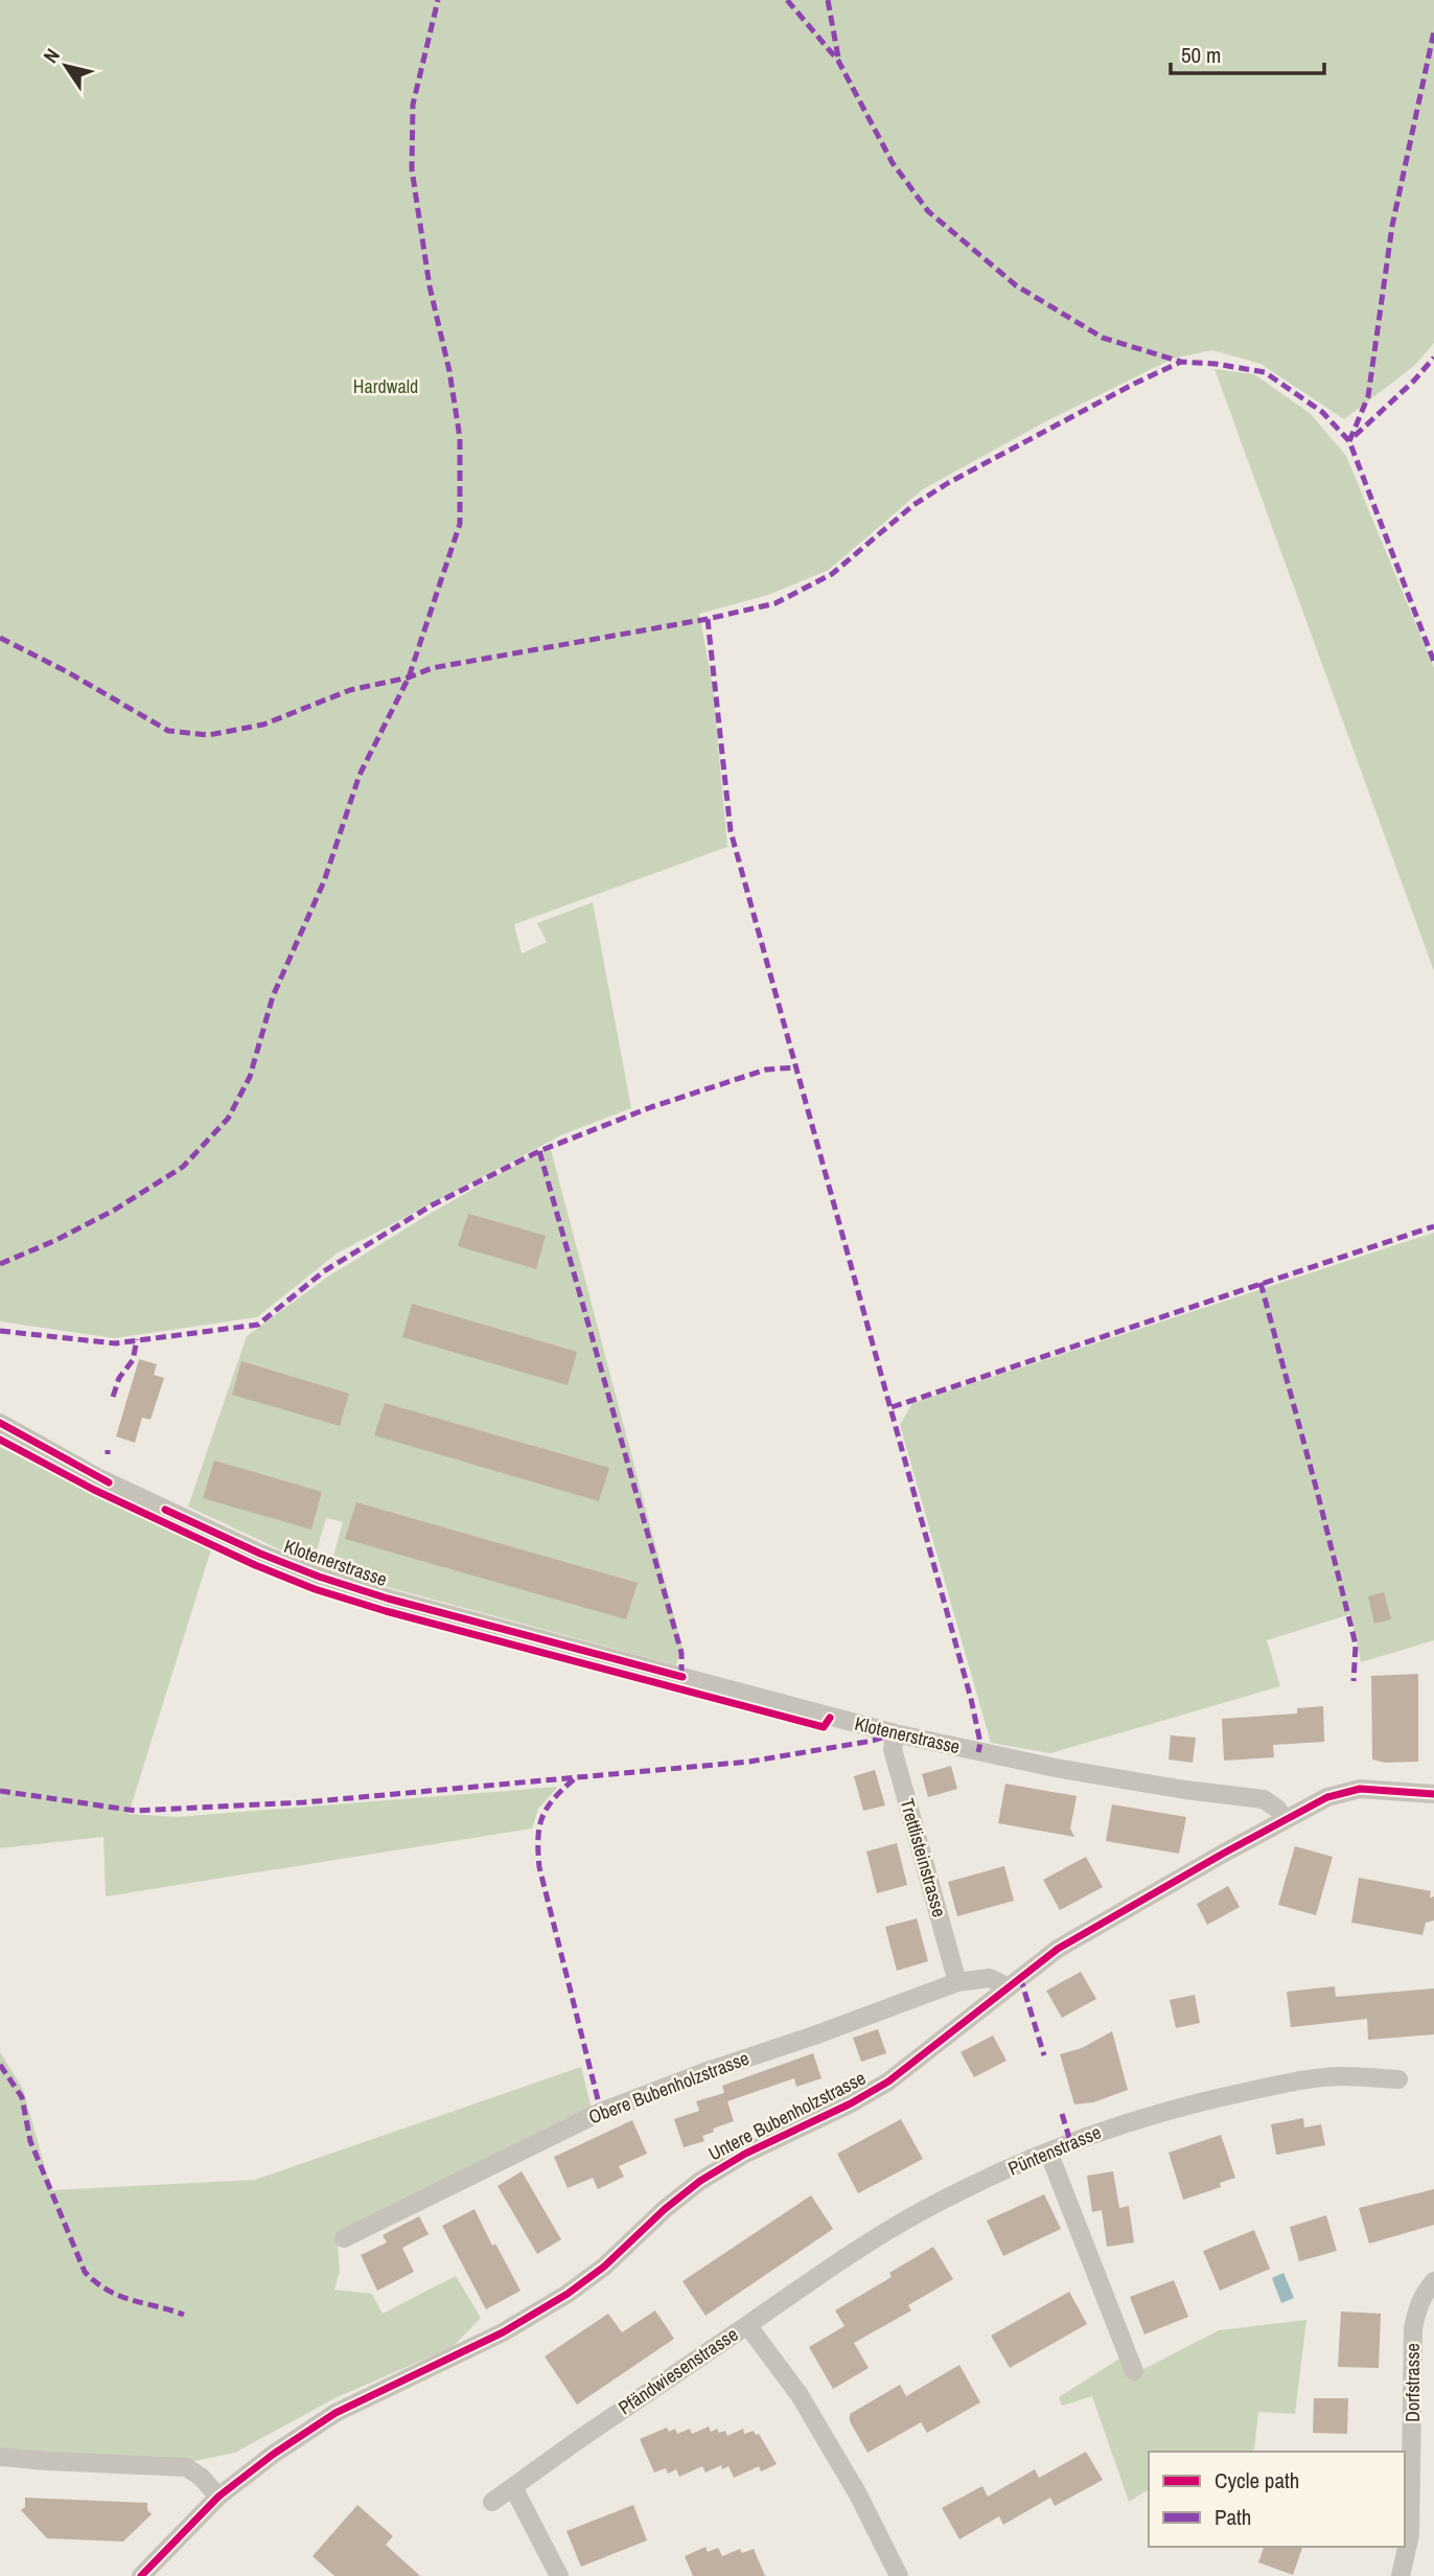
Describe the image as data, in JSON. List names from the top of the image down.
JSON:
{
  "streets": {
    "street": [
      "Klotenerstrasse",
      "Trettlisteinstrasse",
      "Obere Bubenholzstrasse",
      "Untere Bubenholzstrasse",
      "Püntenstrasse",
      "Pfändwiesenstrasse",
      "Dorfstrasse"
    ]
  },
  "crossings": [
    ["Klotenerstrasse", "Trettlisteinstrasse"],
    ["Klotenerstrasse", "Untere Bubenholzstrasse"],
    ["Trettlisteinstrasse", "Obere Bubenholzstrasse"],
    ["Obere Bubenholzstrasse", "Untere Bubenholzstrasse"],
    ["Püntenstrasse", "Pfändwiesenstrasse"]
  ],
  "parks": ["Hardwald"],
  "legend": ["Cycle path", "Path"],
  "scale_bar": "50 m",
  "north": "top left"
}
